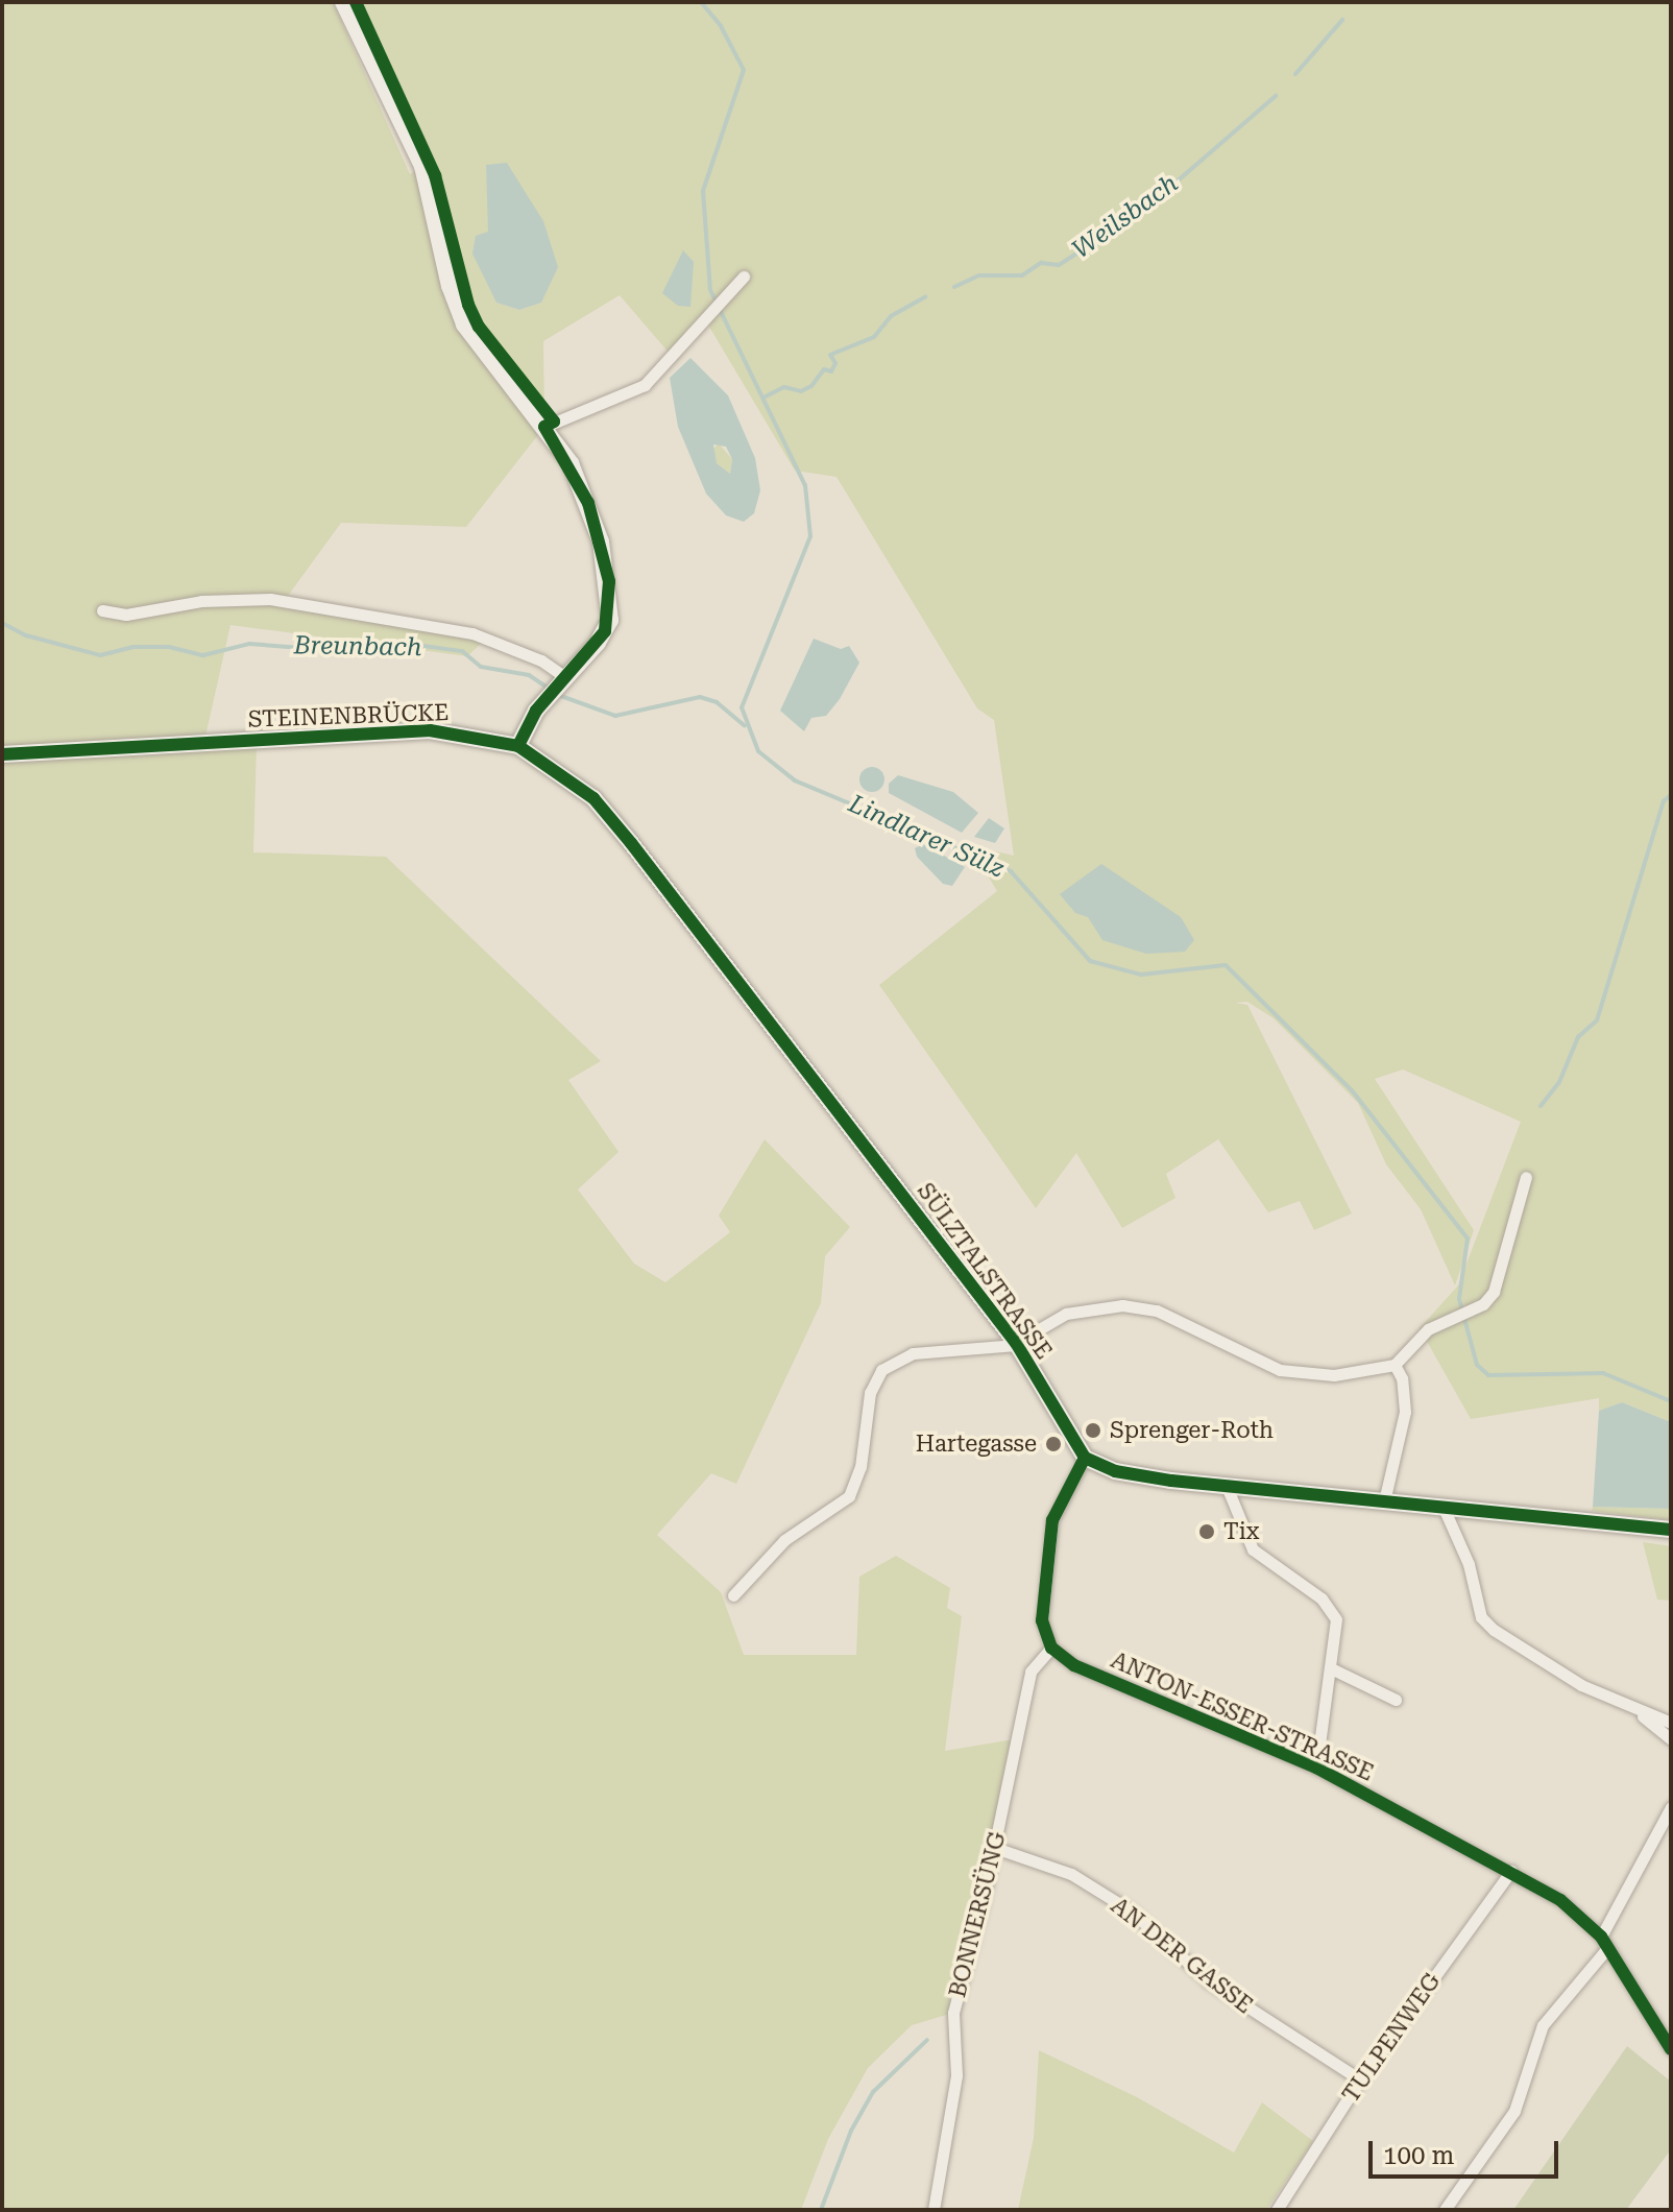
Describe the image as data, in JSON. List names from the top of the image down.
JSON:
{
  "streets": {
    "main road": ["STEINENBRÜCKE", "SÜLZTALSTRASSE"],
    "street": [
      "ANTON-ESSER-STRASSE",
      "BONNERSÜNG",
      "AN DER GASSE",
      "TULPENWEG"
    ]
  },
  "crossings": [
    ["STEINENBRÜCKE", "SÜLZTALSTRASSE"],
    ["ANTON-ESSER-STRASSE", "BONNERSÜNG"],
    ["ANTON-ESSER-STRASSE", "TULPENWEG"],
    ["BONNERSÜNG", "AN DER GASSE"],
    ["AN DER GASSE", "TULPENWEG"]
  ],
  "water": ["Weilsbach", "Breunbach", "Lindlarer Sülz"],
  "places": ["Sprenger-Roth", "Hartegasse", "Tix"],
  "scale_bar": "100 m"
}
